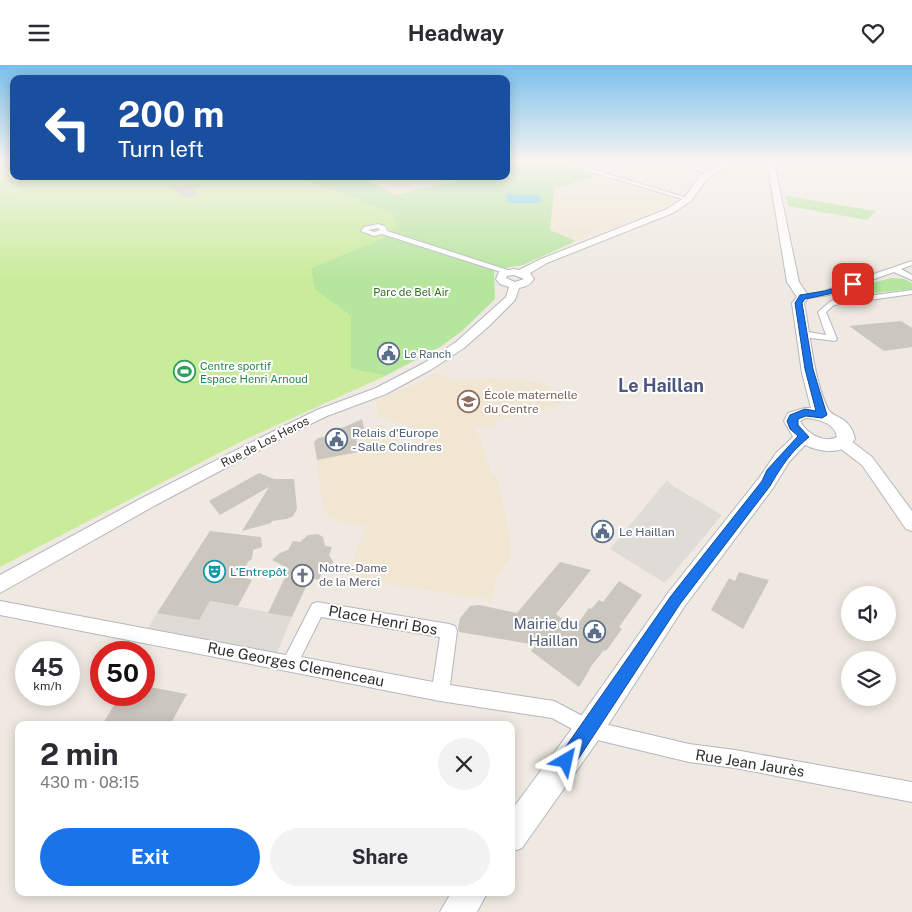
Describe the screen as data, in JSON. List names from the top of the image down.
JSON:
{
  "streets": {
    "street": [
      "Rue de Los Heros",
      "Place Henri Bos",
      "Rue Georges Clemenceau",
      "Rue Jean Jaurès"
    ]
  },
  "crossings": [
    ["Place Henri Bos", "Rue Georges Clemenceau"],
    ["Rue Georges Clemenceau", "Rue Jean Jaurès"]
  ],
  "districts": ["Le Haillan"],
  "parks": ["Parc de Bel Air"],
  "places": {
    "public building": [
      "Le Ranch",
      "Relais d'Europe - Salle Colindres",
      "Le Haillan",
      "Mairie du Haillan"
    ],
    "sports": ["Centre sportif Espace Henri Arnoud"],
    "school or university": ["École maternelle du Centre"],
    "theatre": ["L’Entrepôt"],
    "church": ["Notre-Dame de la Merci"]
  },
  "page": {
    "header": "Headway",
    "turn": ["200 m", "Turn left"],
    "speed": "45 km/h",
    "limit": "50",
    "heading": ["2 min", "430 m · 08:15"],
    "buttons": ["Exit", "Share"]
  }
}
